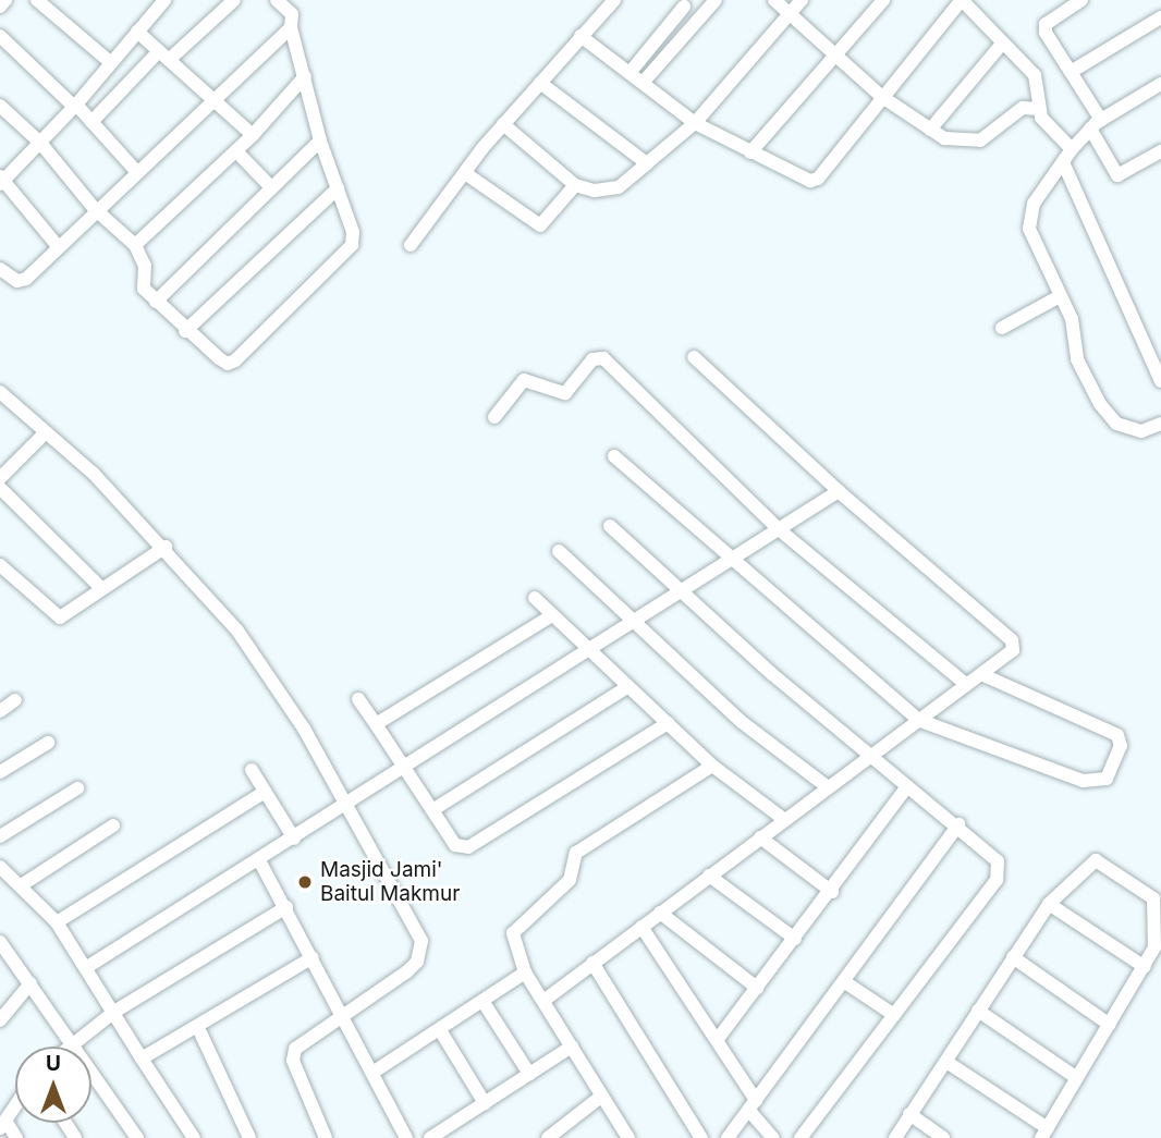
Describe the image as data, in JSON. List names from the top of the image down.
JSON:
{
  "places": ["Masjid Jami' Baitul Makmur"],
  "north": "top"
}
